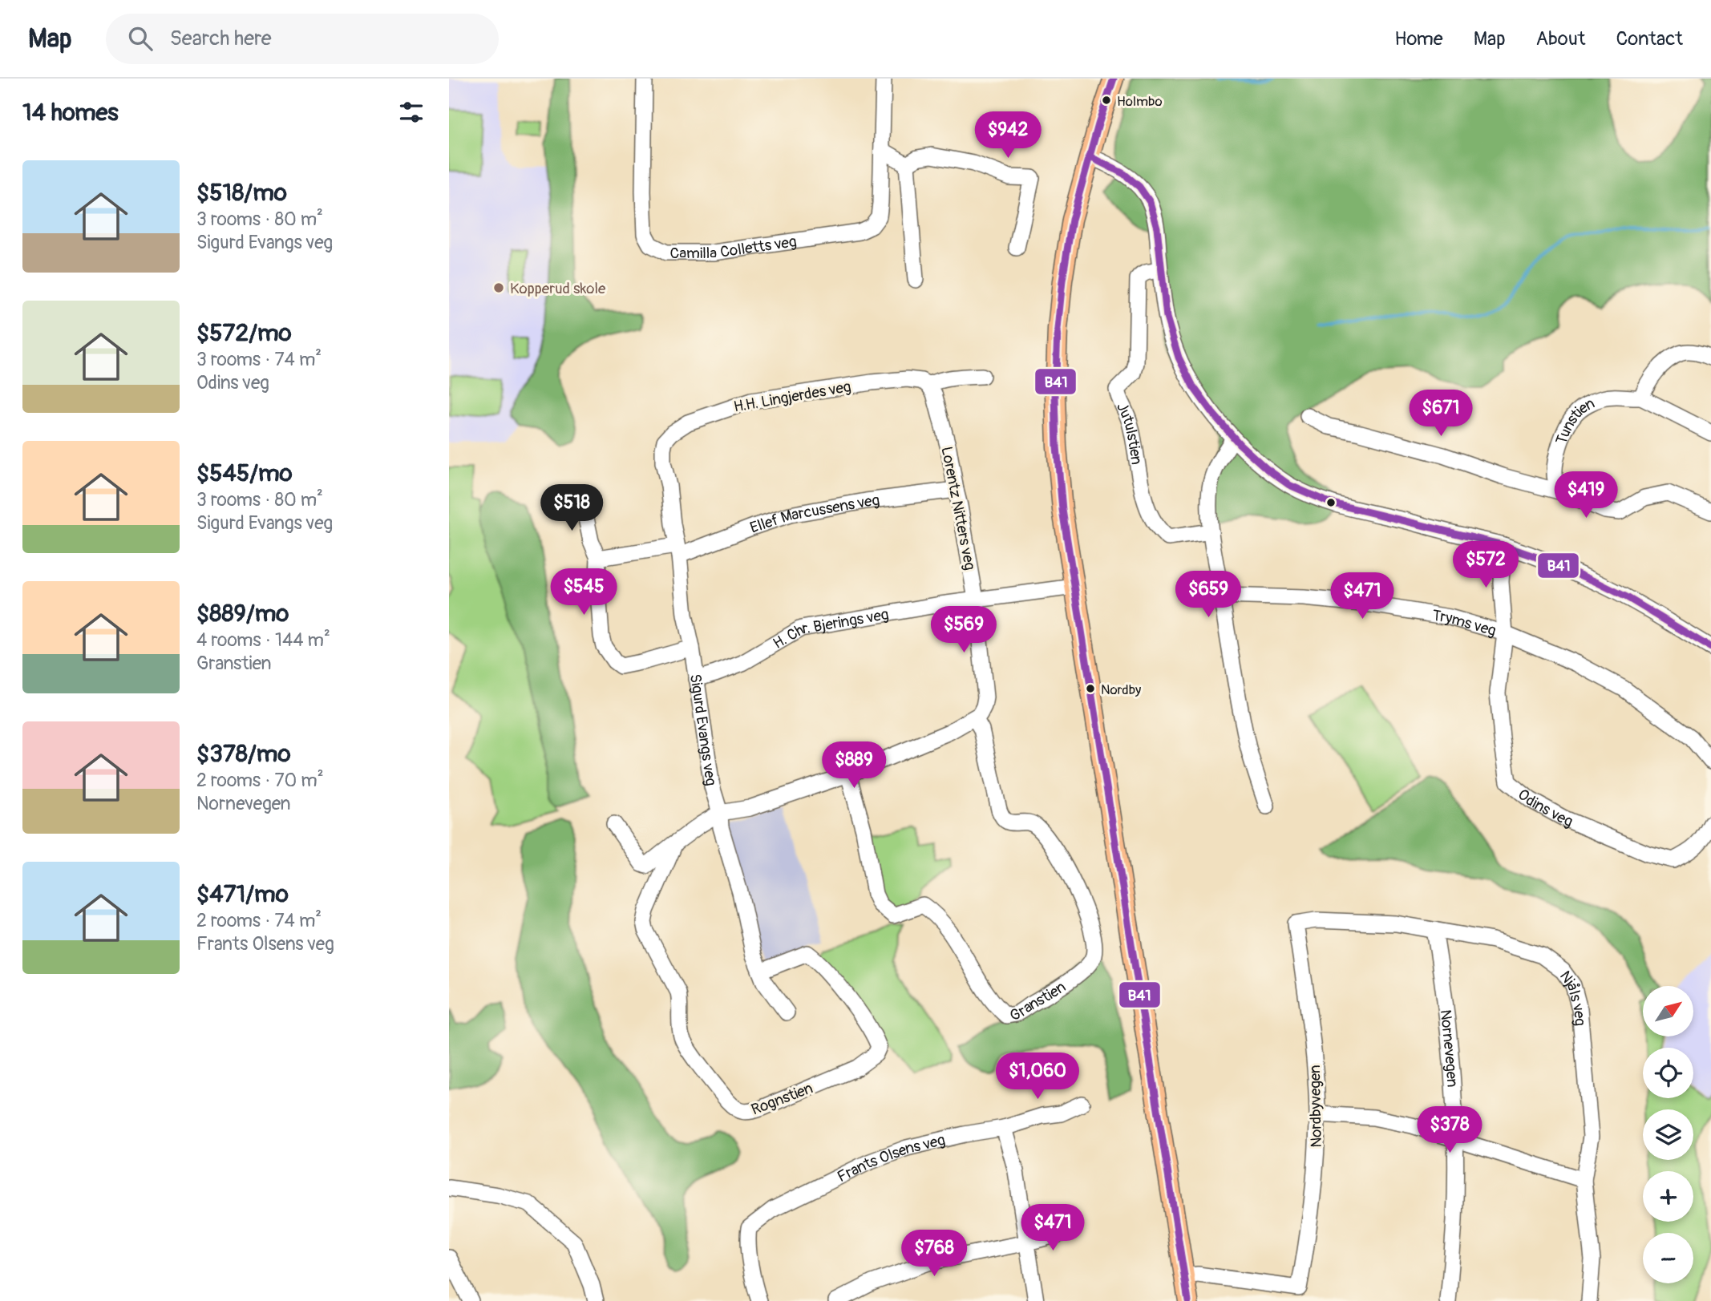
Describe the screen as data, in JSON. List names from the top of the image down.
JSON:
{
  "streets": {
    "street": [
      "Camilla Colletts veg",
      "H.H. Lingjerdes veg",
      "Tunstien",
      "Jutulstien",
      "Lorentz Nitters veg",
      "Ellef Marcussens veg",
      "Tryms veg",
      "H. Chr. Bjerings veg",
      "Sigurd Evangs veg",
      "Odins veg",
      "Granstien",
      "Njåls veg",
      "Nornevegen",
      "Rognstien",
      "Nordbyvegen",
      "Frants Olsens veg"
    ]
  },
  "crossings": [
    ["H.H. Lingjerdes veg", "Lorentz Nitters veg"],
    ["H.H. Lingjerdes veg", "Sigurd Evangs veg"],
    ["Lorentz Nitters veg", "Ellef Marcussens veg"],
    ["Lorentz Nitters veg", "H. Chr. Bjerings veg"],
    ["Lorentz Nitters veg", "Granstien"],
    ["Ellef Marcussens veg", "Sigurd Evangs veg"],
    ["Tryms veg", "Odins veg"],
    ["H. Chr. Bjerings veg", "Sigurd Evangs veg"],
    ["Njåls veg", "Nornevegen"],
    ["Njåls veg", "Nordbyvegen"]
  ],
  "places": ["Holmbo", "Kopperud skole", "Nordby"],
  "lines": ["transit line B41"],
  "north": "top right",
  "page": {
    "header": "Map",
    "search": "Search here",
    "nav": [
      "Home",
      "Map",
      "About",
      "Contact"
    ],
    "heading": "14 homes",
    "price": [
      "$942",
      "$671",
      "$419",
      "$518",
      "$572",
      "$545",
      "$659",
      "$471",
      "$569",
      "$889",
      "$1,060",
      "$378",
      "$471",
      "$768"
    ],
    "list": [
      {
        "name": "$518/mo",
        "note": "3 rooms · 80 m² · Sigurd Evangs veg"
      },
      {
        "name": "$572/mo",
        "note": "3 rooms · 74 m² · Odins veg"
      },
      {
        "name": "$545/mo",
        "note": "3 rooms · 80 m² · Sigurd Evangs veg"
      },
      {
        "name": "$889/mo",
        "note": "4 rooms · 144 m² · Granstien"
      },
      {
        "name": "$378/mo",
        "note": "2 rooms · 70 m² · Nornevegen"
      },
      {
        "name": "$471/mo",
        "note": "2 rooms · 74 m² · Frants Olsens veg"
      }
    ],
    "map_buttons": ["+", "−"]
  }
}
